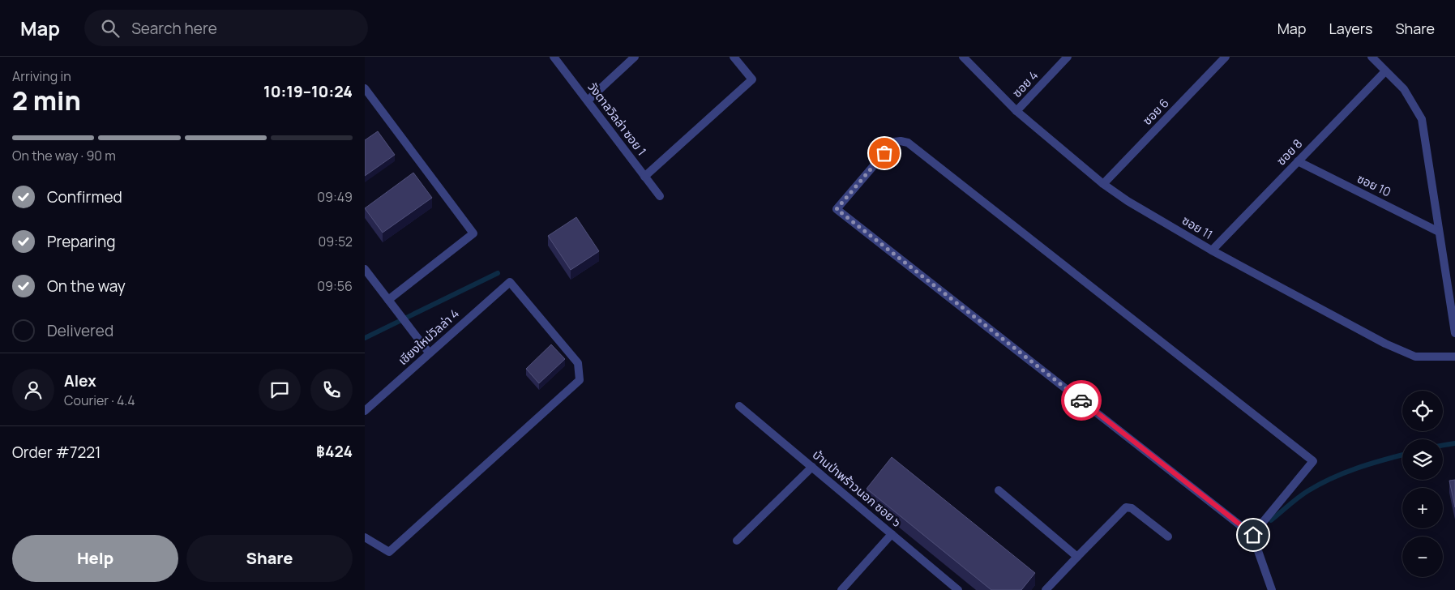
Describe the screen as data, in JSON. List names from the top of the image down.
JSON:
{
  "streets": {
    "street": [
      "ซอย 4",
      "ซอย 6",
      "วังตาลวิลล่า ซอย 1",
      "ซอย 8",
      "ซอย 10",
      "ซอย 11",
      "เชียงใหม่วิลล่า 4",
      "บ้านป่าพร้าวนอก ซอย ๖"
    ]
  },
  "crossings": [
    ["ซอย 4", "ซอย 11"],
    ["ซอย 6", "ซอย 11"],
    ["ซอย 8", "ซอย 10"],
    ["ซอย 8", "ซอย 11"]
  ],
  "page": {
    "header": "Map",
    "search": "Search here",
    "nav": ["Map", "Layers", "Share"],
    "heading": ["2 min", "Arriving in", "10:19–10:24"],
    "panel": [
      "Alex",
      "Courier · 4.4",
      "Order #7221",
      "฿424"
    ],
    "bar": "On the way · 90 m",
    "list": [
      ["Confirmed", "09:49"],
      ["Preparing", "09:52"],
      ["On the way", "09:56"],
      "Delivered"
    ],
    "map_buttons": ["+", "−"],
    "buttons": ["Help", "Share"]
  }
}
